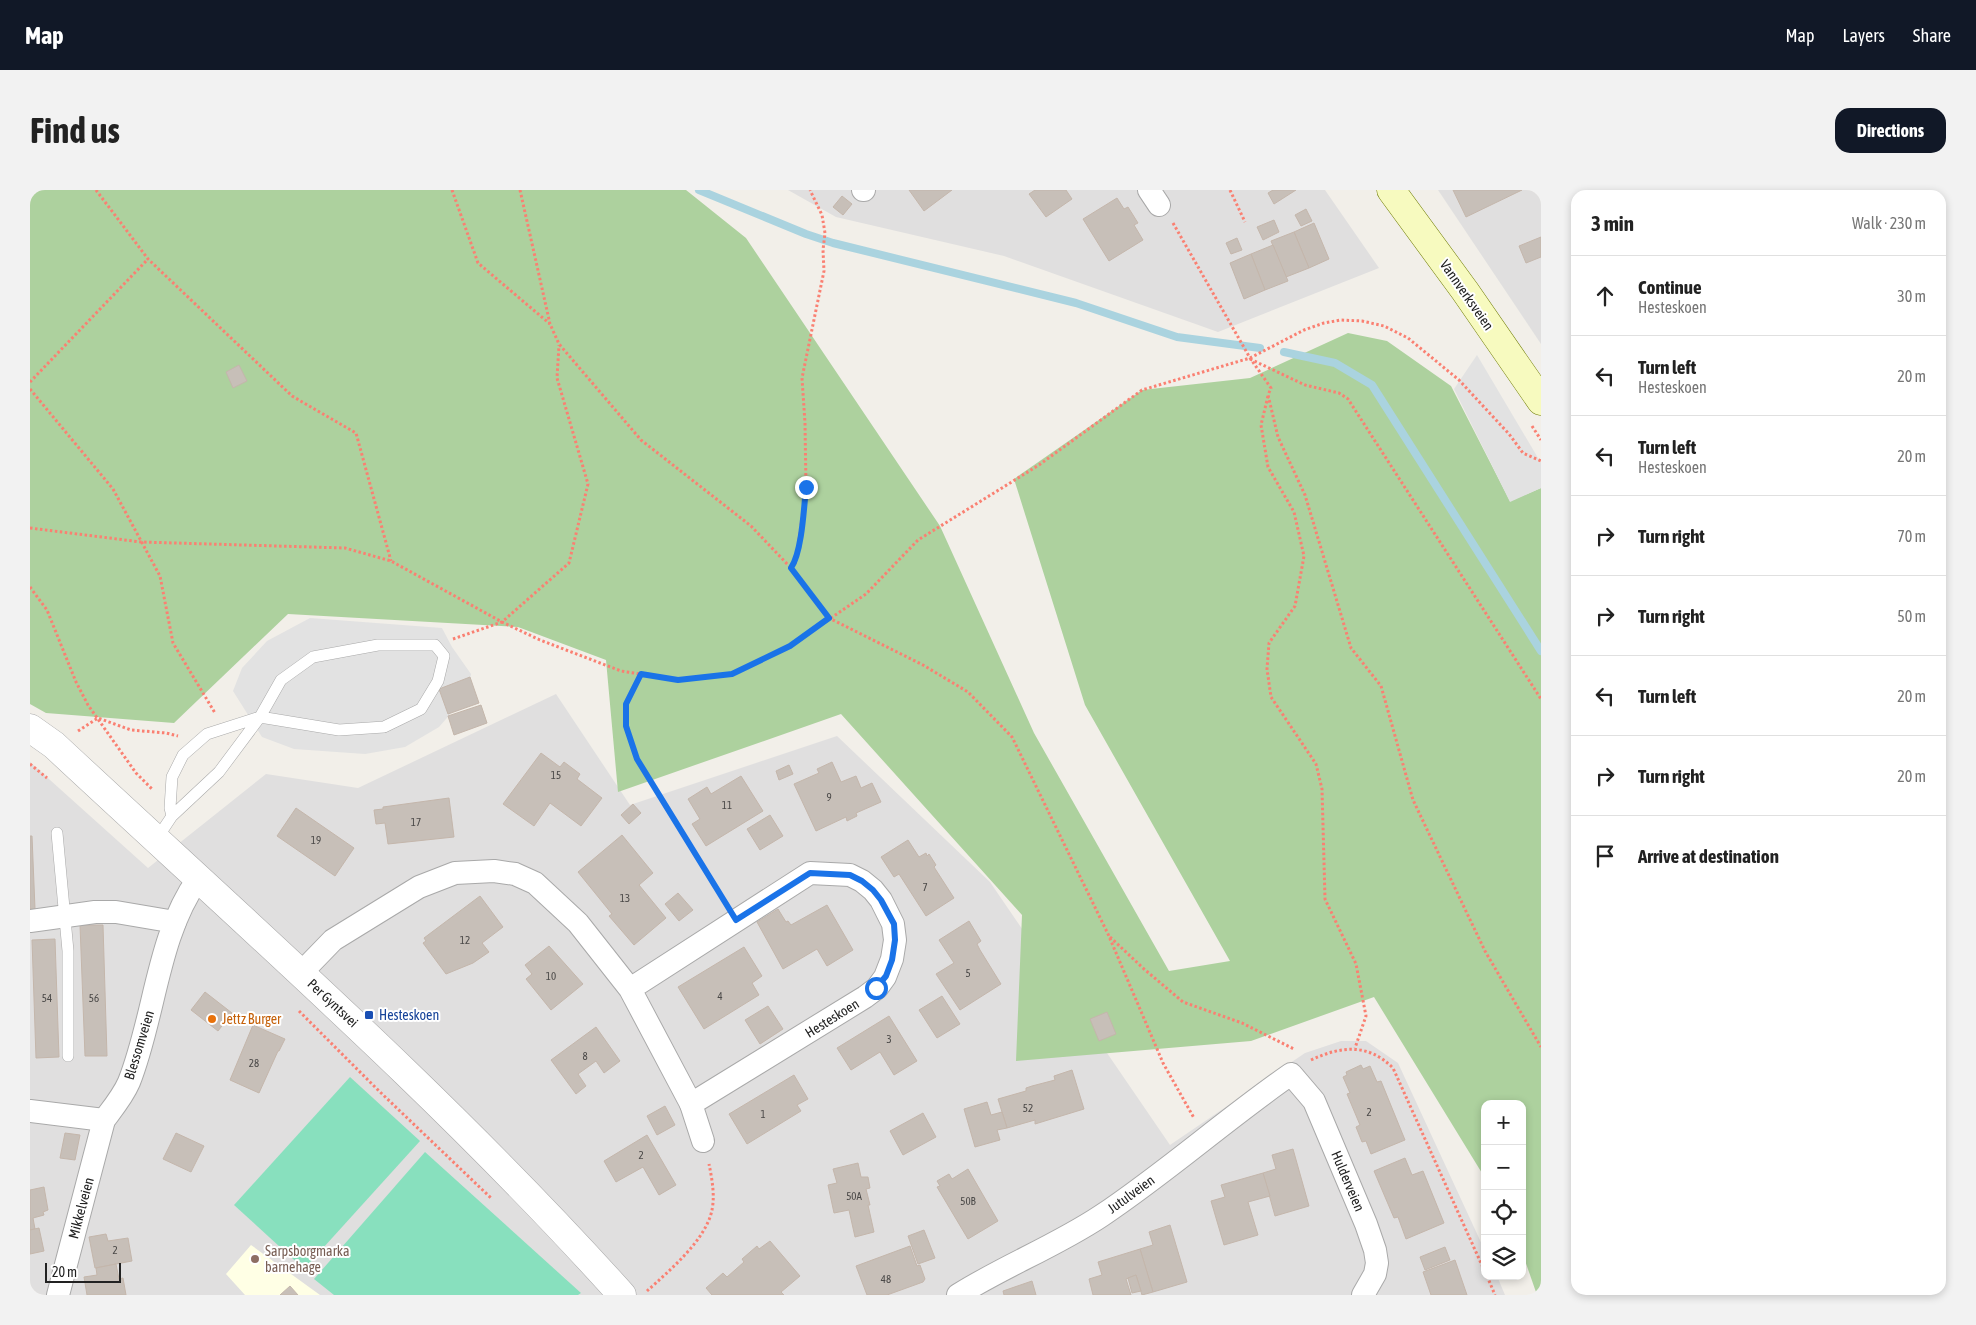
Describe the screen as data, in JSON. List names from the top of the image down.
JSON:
{
  "streets": {
    "main road": ["Vannverksveien"],
    "street": [
      "Per Gyntsvei",
      "Hesteskoen",
      "Blessomveien",
      "Hulderveien",
      "Jutulveien",
      "Mikkelveien"
    ]
  },
  "crossings": [
    ["Per Gyntsvei", "Blessomveien"],
    ["Blessomveien", "Mikkelveien"],
    ["Hulderveien", "Jutulveien"]
  ],
  "places": {
    "transit": ["Hesteskoen"],
    "other": ["Jettz Burger", "Sarpsborgmarka barnehage"]
  },
  "house_numbers": [
    "15",
    "9",
    "11",
    "17",
    "19",
    "7",
    "13",
    "12",
    "5",
    "10",
    "4",
    "54",
    "56",
    "3",
    "8",
    "28",
    "52",
    "2",
    "1",
    "2",
    "50A",
    "50B",
    "2",
    "48"
  ],
  "scale_bar": "20 m",
  "page": {
    "header": "Map",
    "nav": ["Map", "Layers", "Share"],
    "buttons": "Directions",
    "title": "Find us",
    "heading": ["3 min", "Walk · 230 m"],
    "list": [
      ["Continue", "Hesteskoen", "30 m"],
      ["Turn left", "Hesteskoen", "20 m"],
      ["Turn left", "Hesteskoen", "20 m"],
      ["Turn right", "70 m"],
      ["Turn right", "50 m"],
      ["Turn left", "20 m"],
      ["Turn right", "20 m"],
      "Arrive at destination"
    ],
    "map_buttons": ["+", "−"],
    "scale": "20 m"
  }
}
